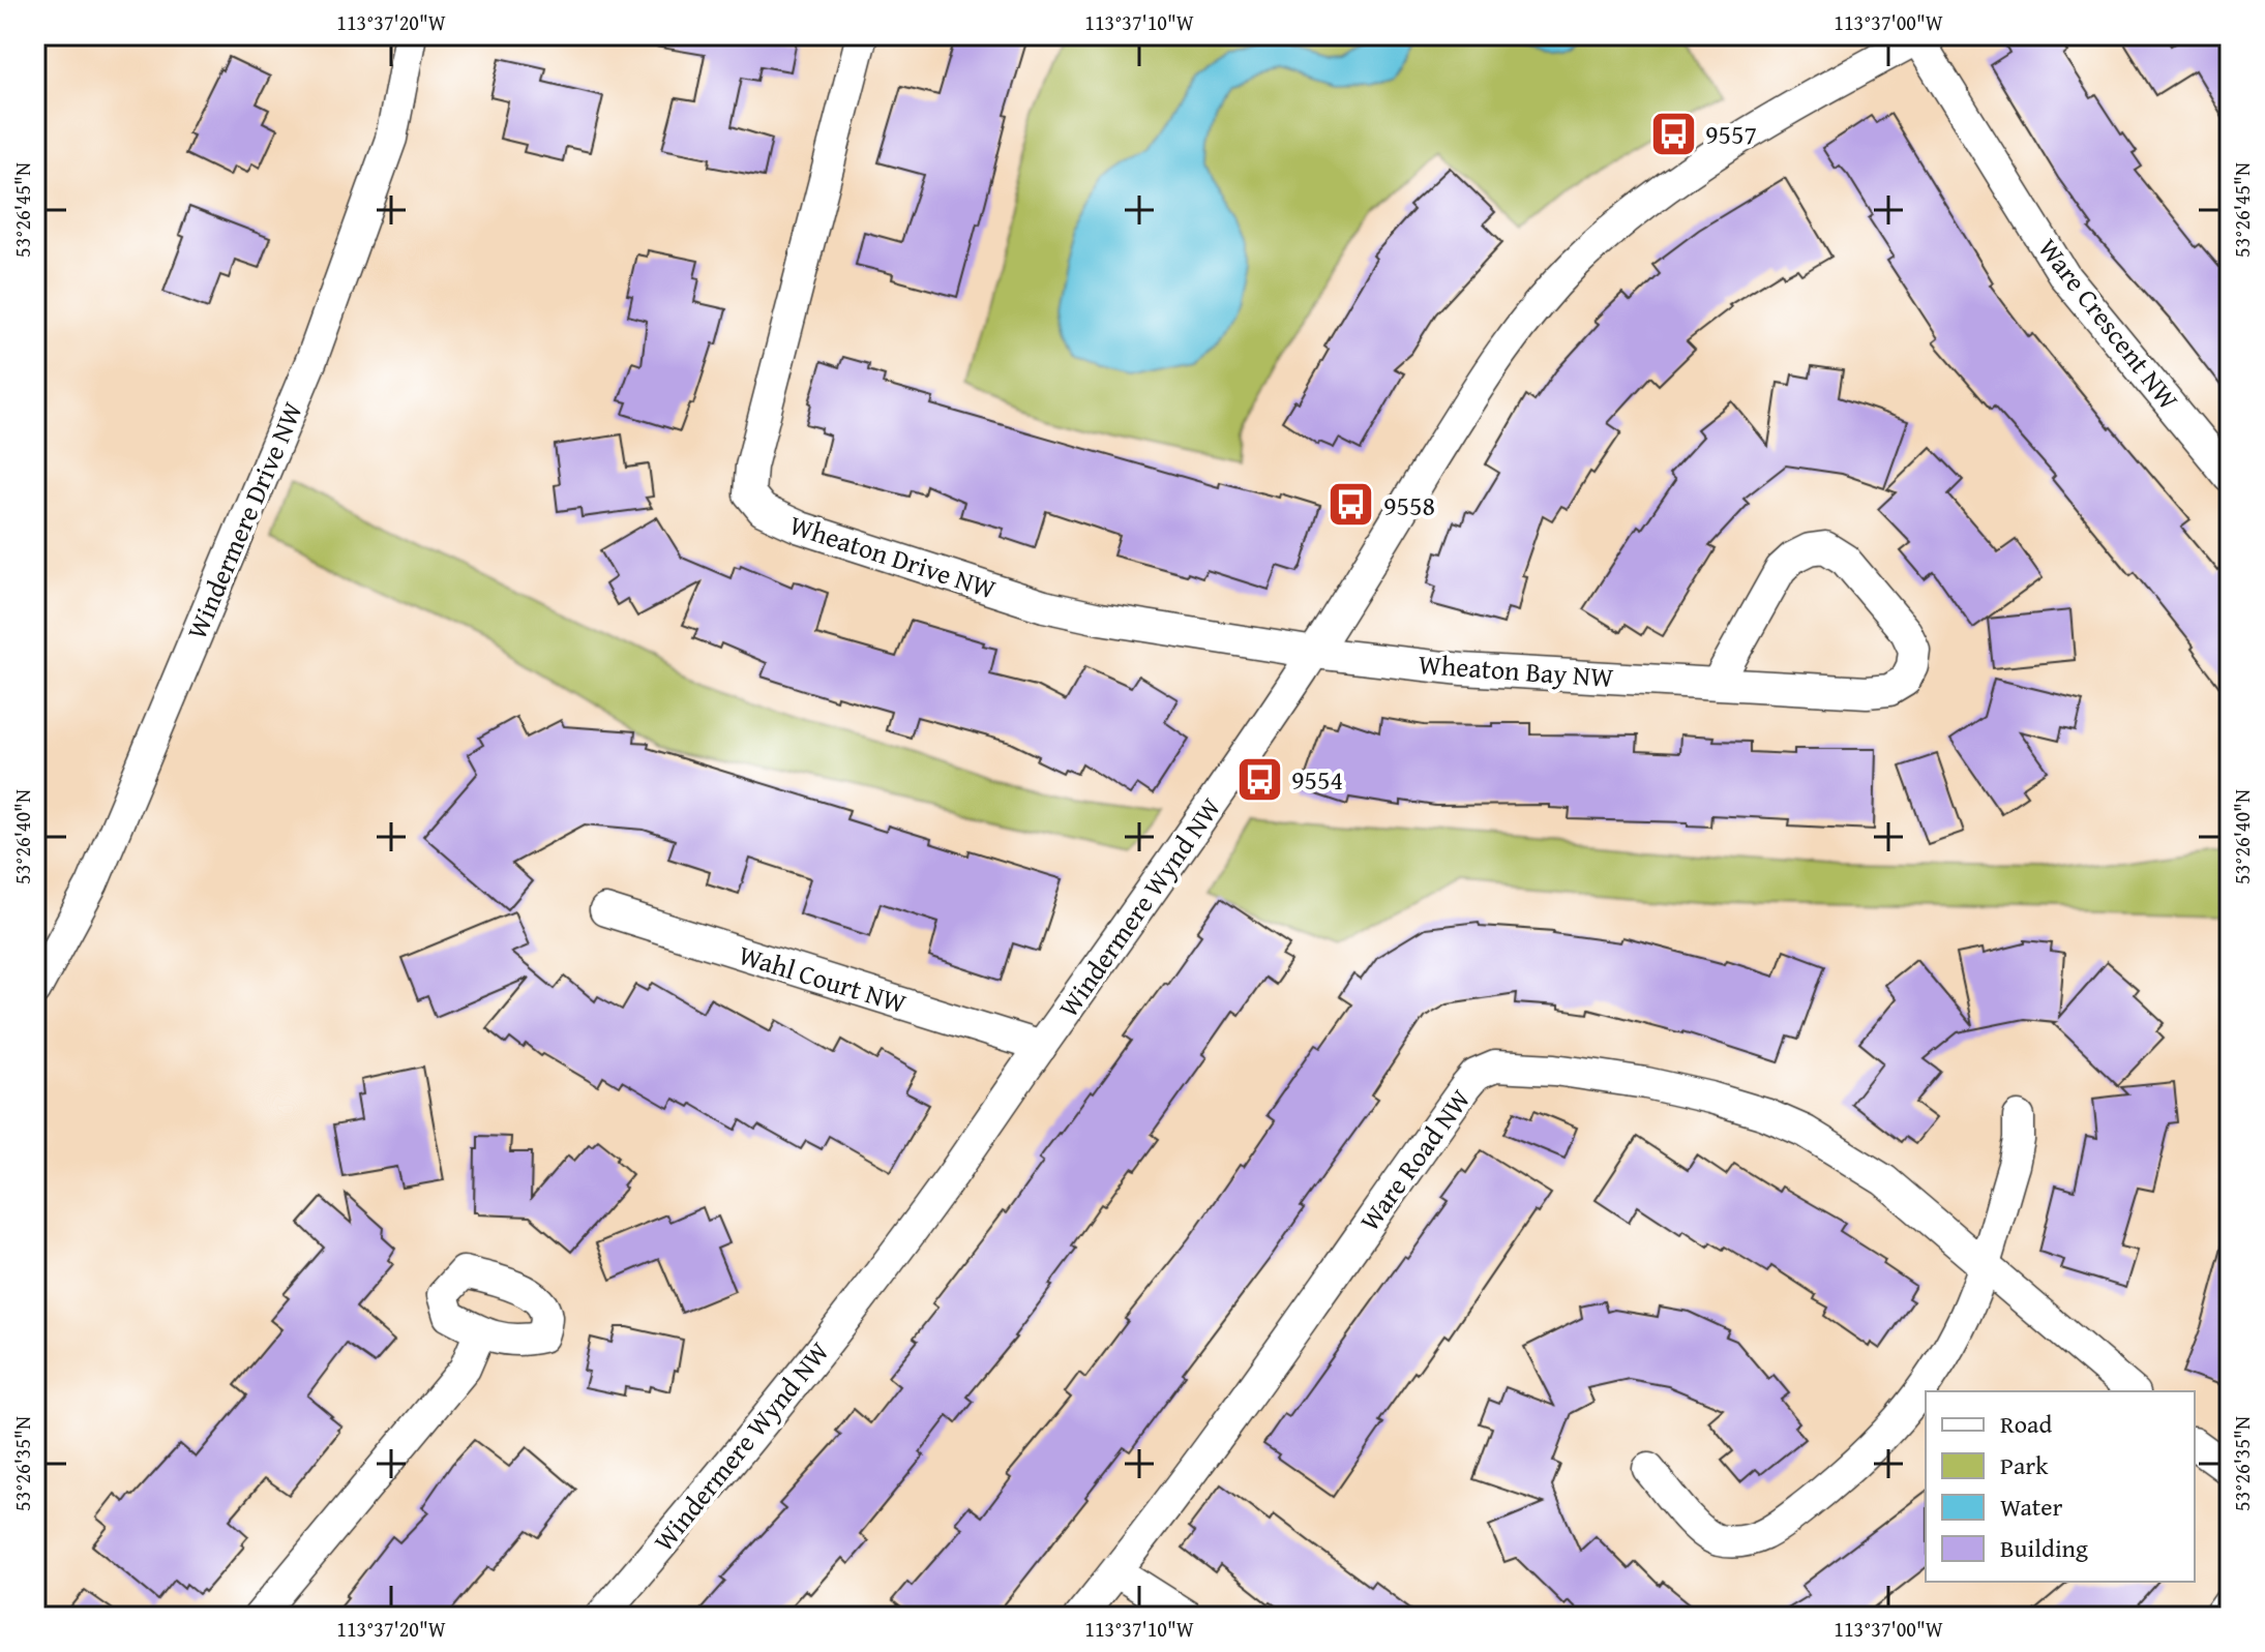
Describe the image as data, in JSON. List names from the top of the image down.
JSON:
{
  "streets": {
    "street": [
      "Ware Crescent NW",
      "Windermere Drive NW",
      "Wheaton Drive NW",
      "Wheaton Bay NW",
      "Windermere Wynd NW",
      "Wahl Court NW",
      "Ware Road NW"
    ]
  },
  "crossings": [
    ["Ware Crescent NW", "Windermere Wynd NW"],
    ["Wheaton Drive NW", "Wheaton Bay NW"],
    ["Wheaton Drive NW", "Windermere Wynd NW"],
    ["Wheaton Bay NW", "Windermere Wynd NW"],
    ["Windermere Wynd NW", "Wahl Court NW"]
  ],
  "places": {
    "bus stop": ["9557", "9558", "9554"]
  },
  "legend": [
    "Road",
    "Park",
    "Water",
    "Building"
  ],
  "coordinates": [
    "113°37'20\"W",
    "113°37'10\"W",
    "113°37'00\"W",
    "53°26'45\"N",
    "53°26'40\"N",
    "53°26'35\"N"
  ]
}
